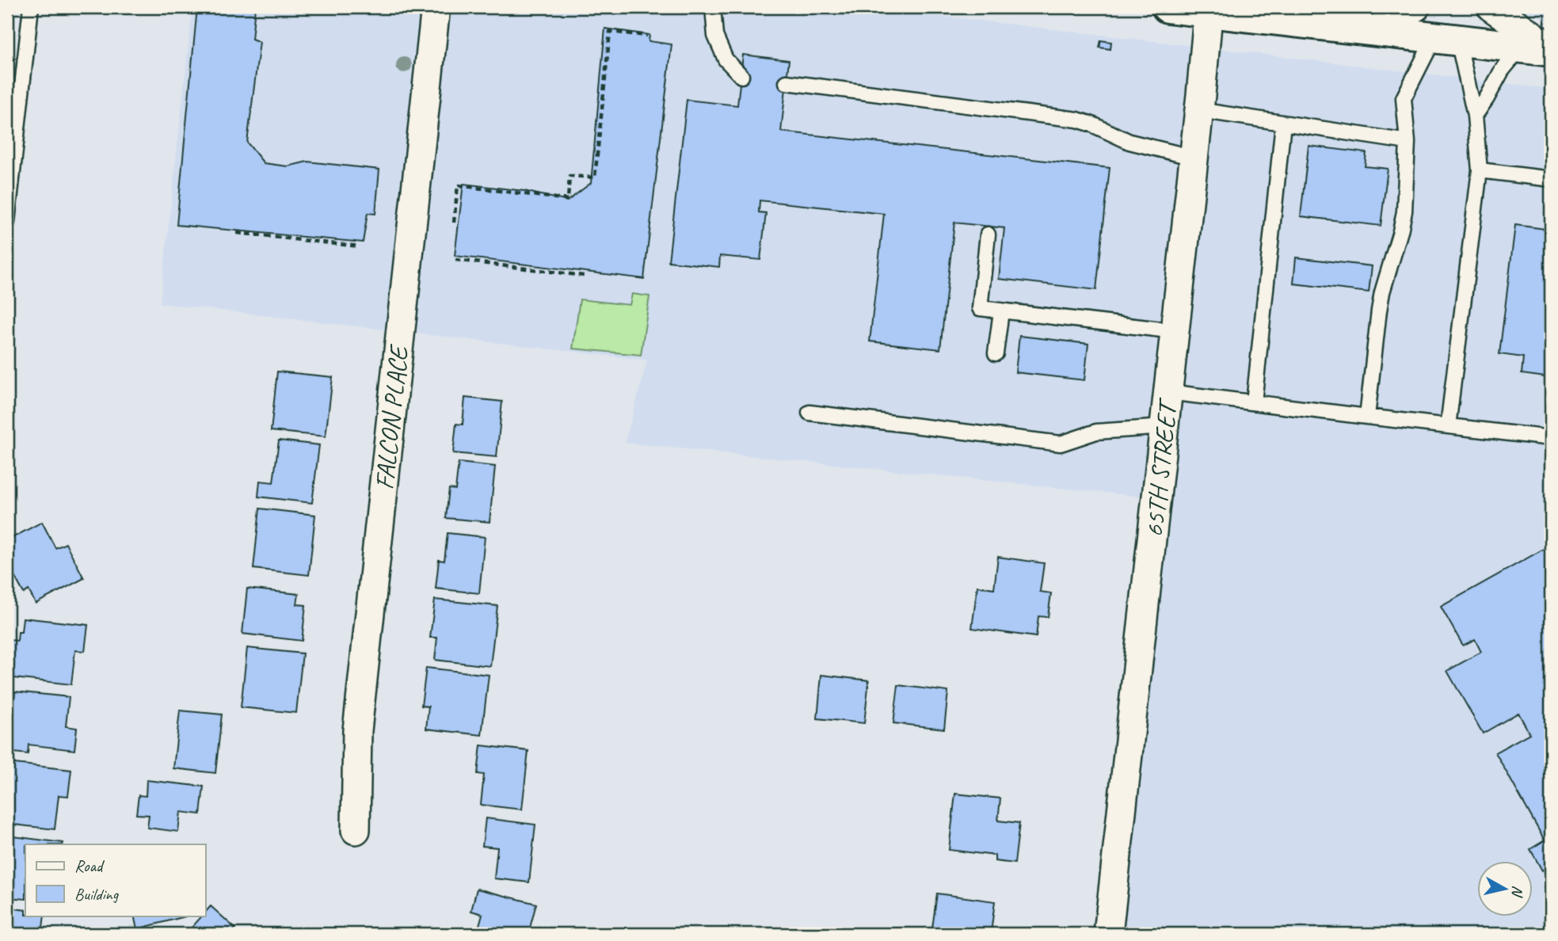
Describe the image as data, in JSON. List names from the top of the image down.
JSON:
{
  "streets": {
    "street": ["FALCON PLACE", "65TH STREET"]
  },
  "legend": ["Road", "Building"],
  "north": "right"
}
